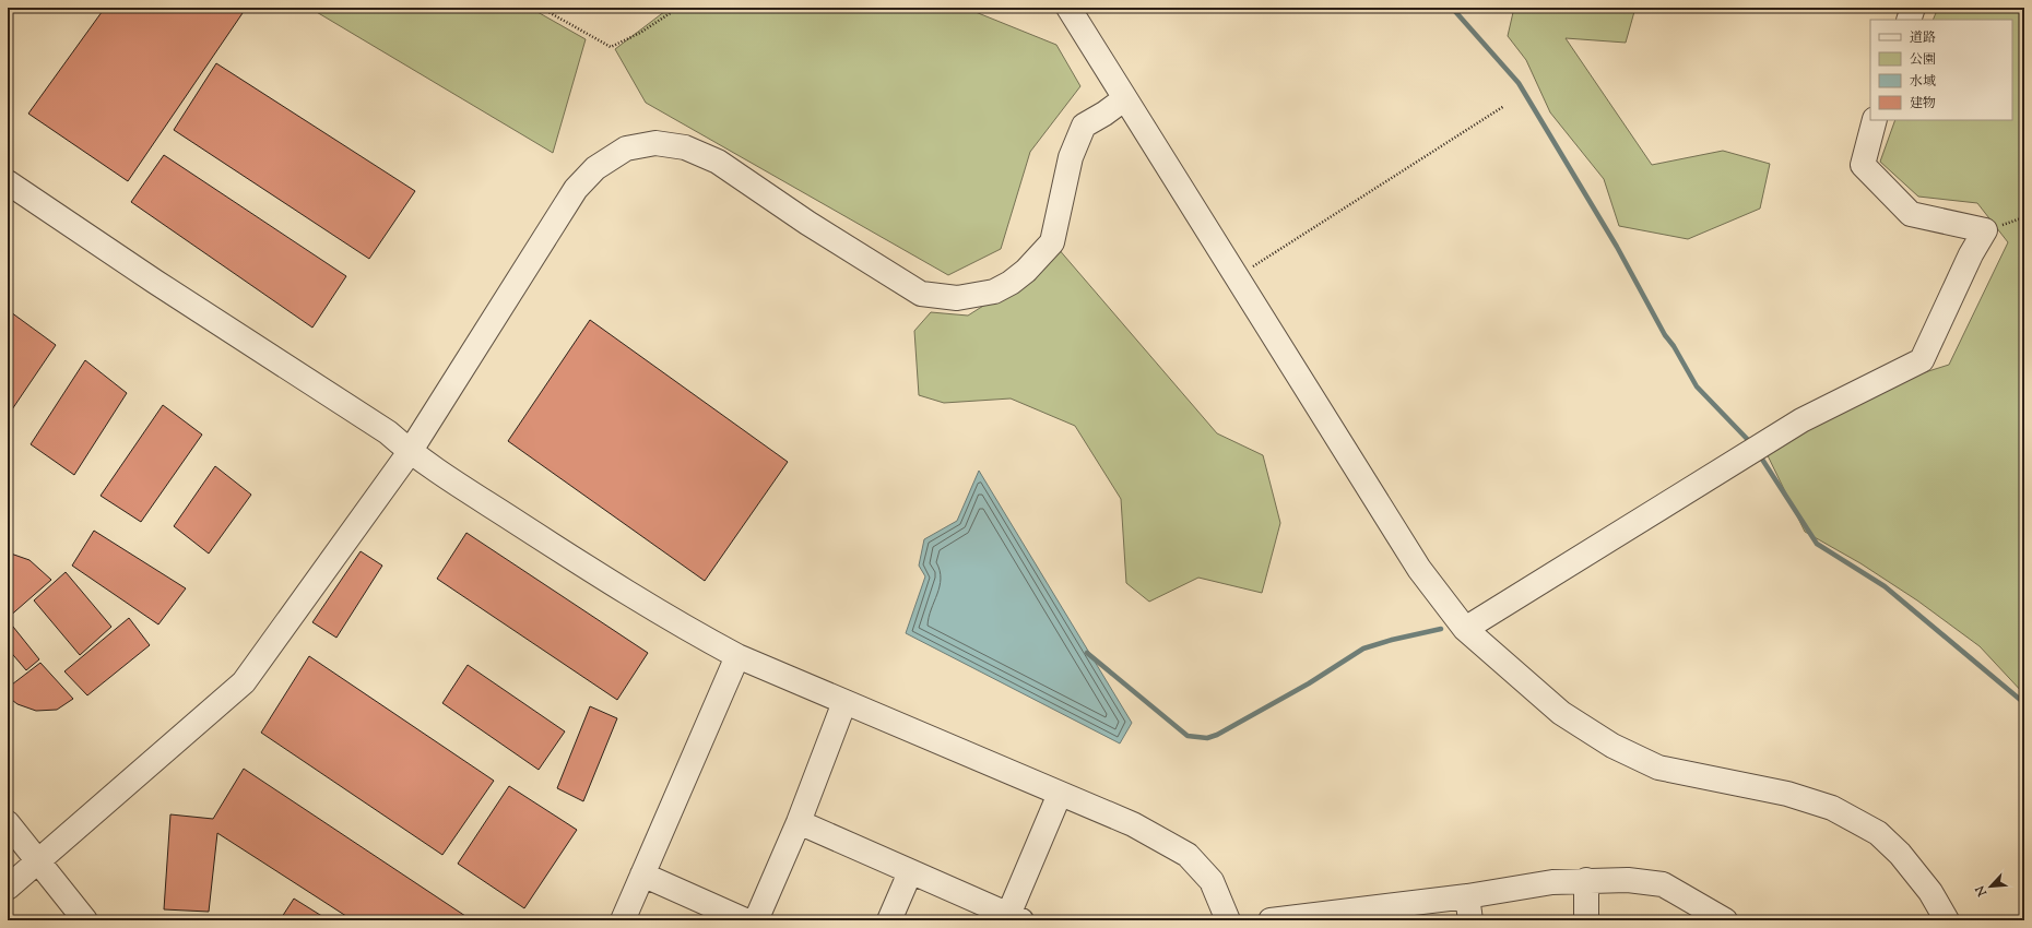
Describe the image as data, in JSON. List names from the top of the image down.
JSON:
{
  "legend": [
    "道路",
    "公園",
    "水域",
    "建物"
  ],
  "north": "bottom left"
}
